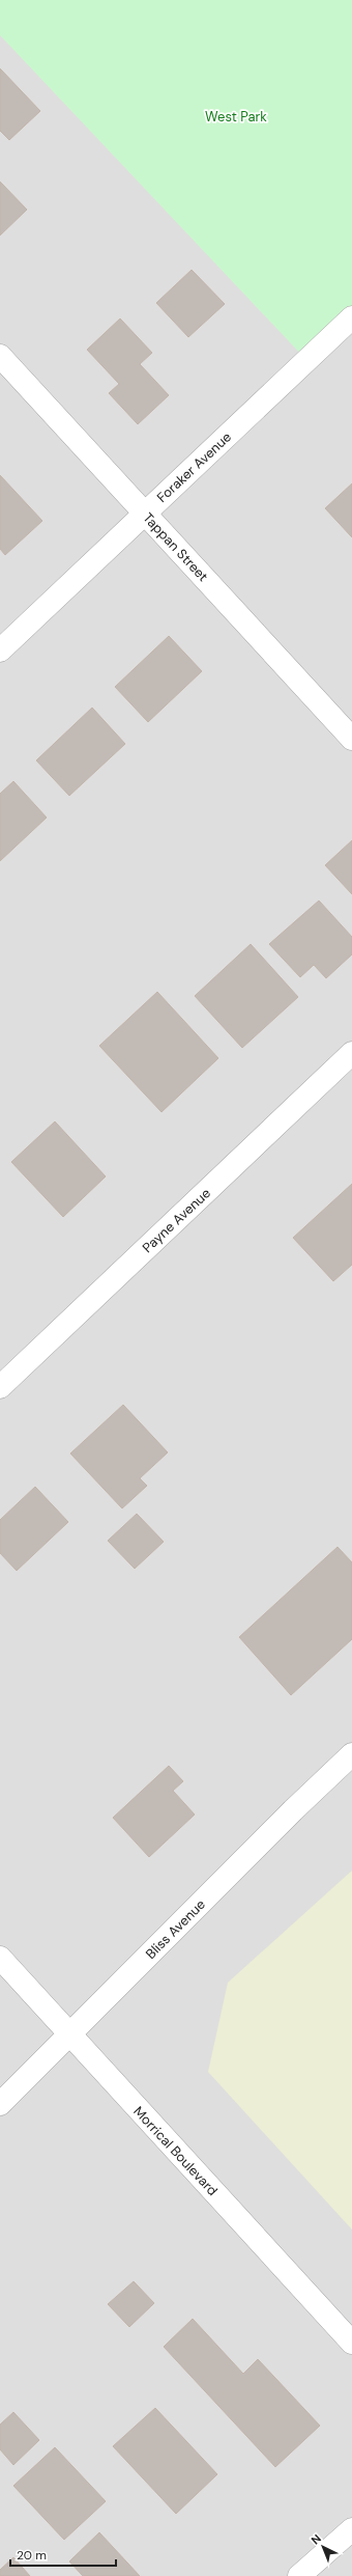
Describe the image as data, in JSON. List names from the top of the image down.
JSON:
{
  "streets": {
    "street": [
      "Foraker Avenue",
      "Tappan Street",
      "Payne Avenue",
      "Bliss Avenue",
      "Morrical Boulevard"
    ]
  },
  "crossings": [
    ["Foraker Avenue", "Tappan Street"],
    ["Bliss Avenue", "Morrical Boulevard"]
  ],
  "parks": ["West Park"],
  "scale_bar": "20 m",
  "north": "top left"
}
